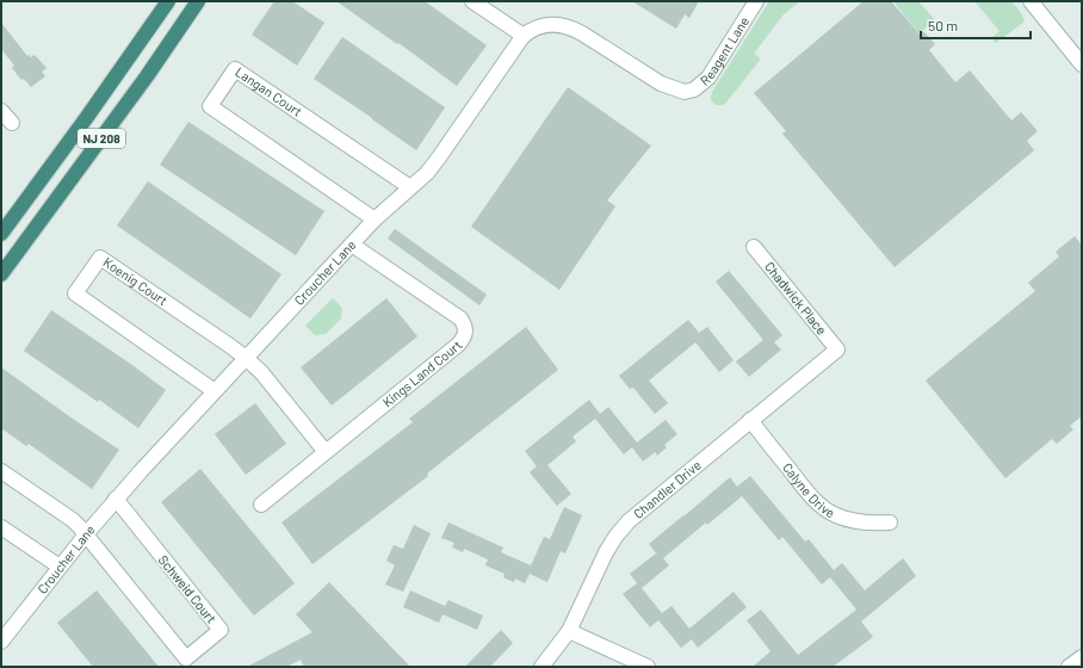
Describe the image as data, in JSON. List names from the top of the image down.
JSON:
{
  "streets": {
    "highway": ["NJ 208"],
    "street": [
      "Reagent Lane",
      "Langan Court",
      "Croucher Lane",
      "Koenig Court",
      "Chadwick Place",
      "Kings Land Court",
      "Calyne Drive",
      "Chandler Drive",
      "Schweid Court"
    ]
  },
  "crossings": [
    ["Reagent Lane", "Croucher Lane"],
    ["Langan Court", "Croucher Lane"],
    ["Croucher Lane", "Koenig Court"],
    ["Croucher Lane", "Kings Land Court"],
    ["Croucher Lane", "Schweid Court"],
    ["Koenig Court", "Kings Land Court"],
    ["Chadwick Place", "Chandler Drive"],
    ["Calyne Drive", "Chandler Drive"]
  ],
  "scale_bar": "50 m"
}
